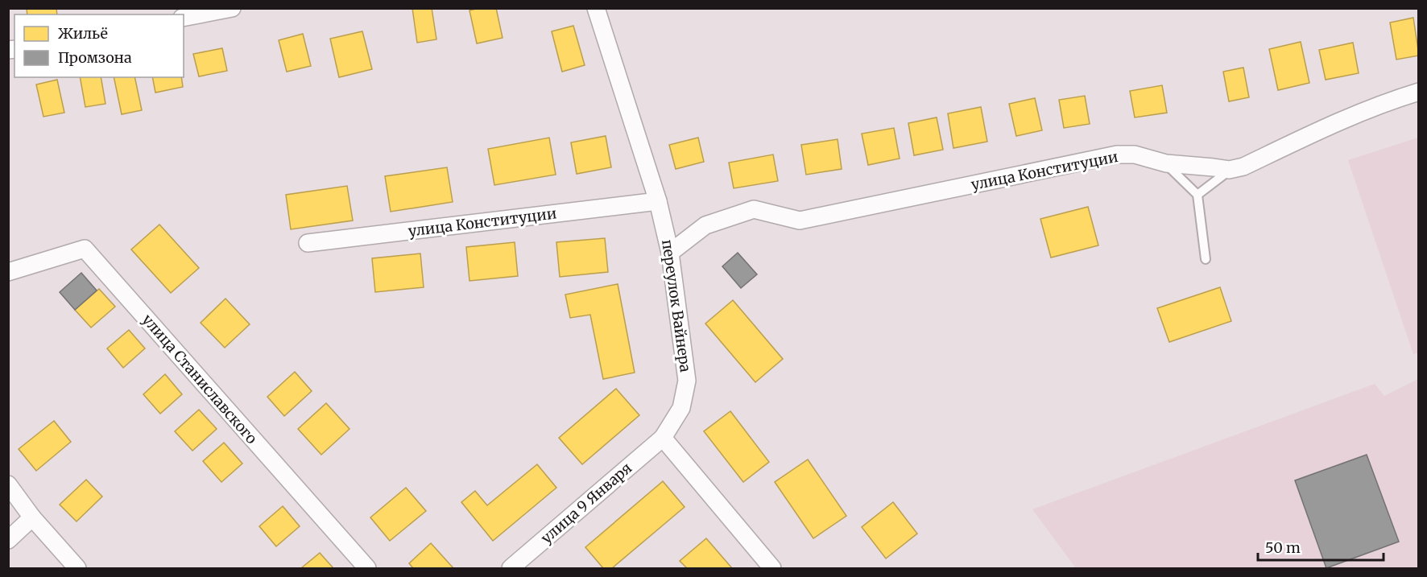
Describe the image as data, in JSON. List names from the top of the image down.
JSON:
{
  "streets": {
    "street": [
      "улица Конституции",
      "переулок Вайнера",
      "улица Станиславского",
      "улица 9 Января"
    ]
  },
  "crossings": [
    ["улица Конституции", "переулок Вайнера"],
    ["переулок Вайнера", "улица 9 Января"]
  ],
  "legend": ["Жильё", "Промзона"],
  "scale_bar": "50 m"
}
